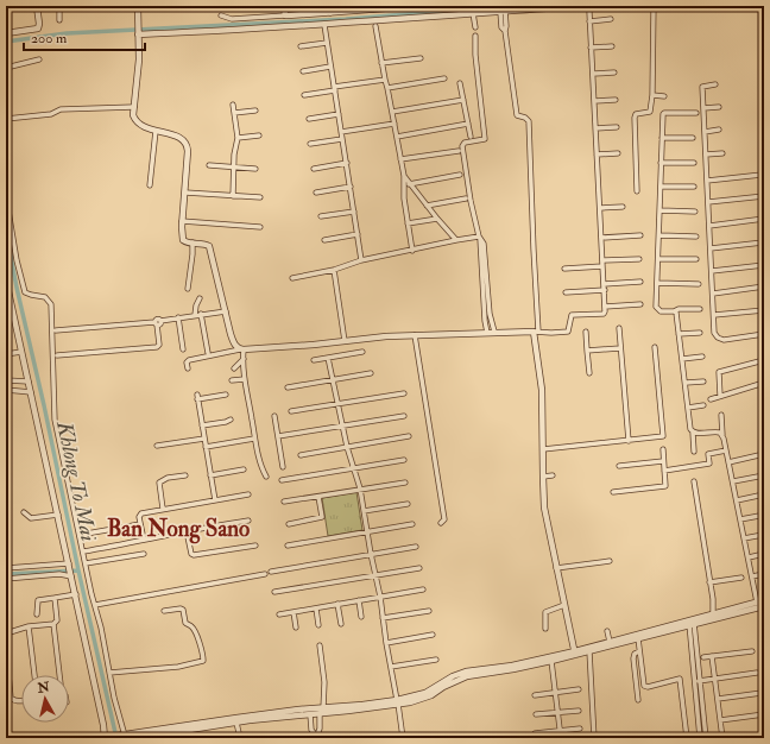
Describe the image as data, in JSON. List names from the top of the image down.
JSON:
{
  "districts": ["Ban Nong Sano"],
  "water": ["Khlong To Mai"],
  "scale_bar": "200 m",
  "north": "top"
}
